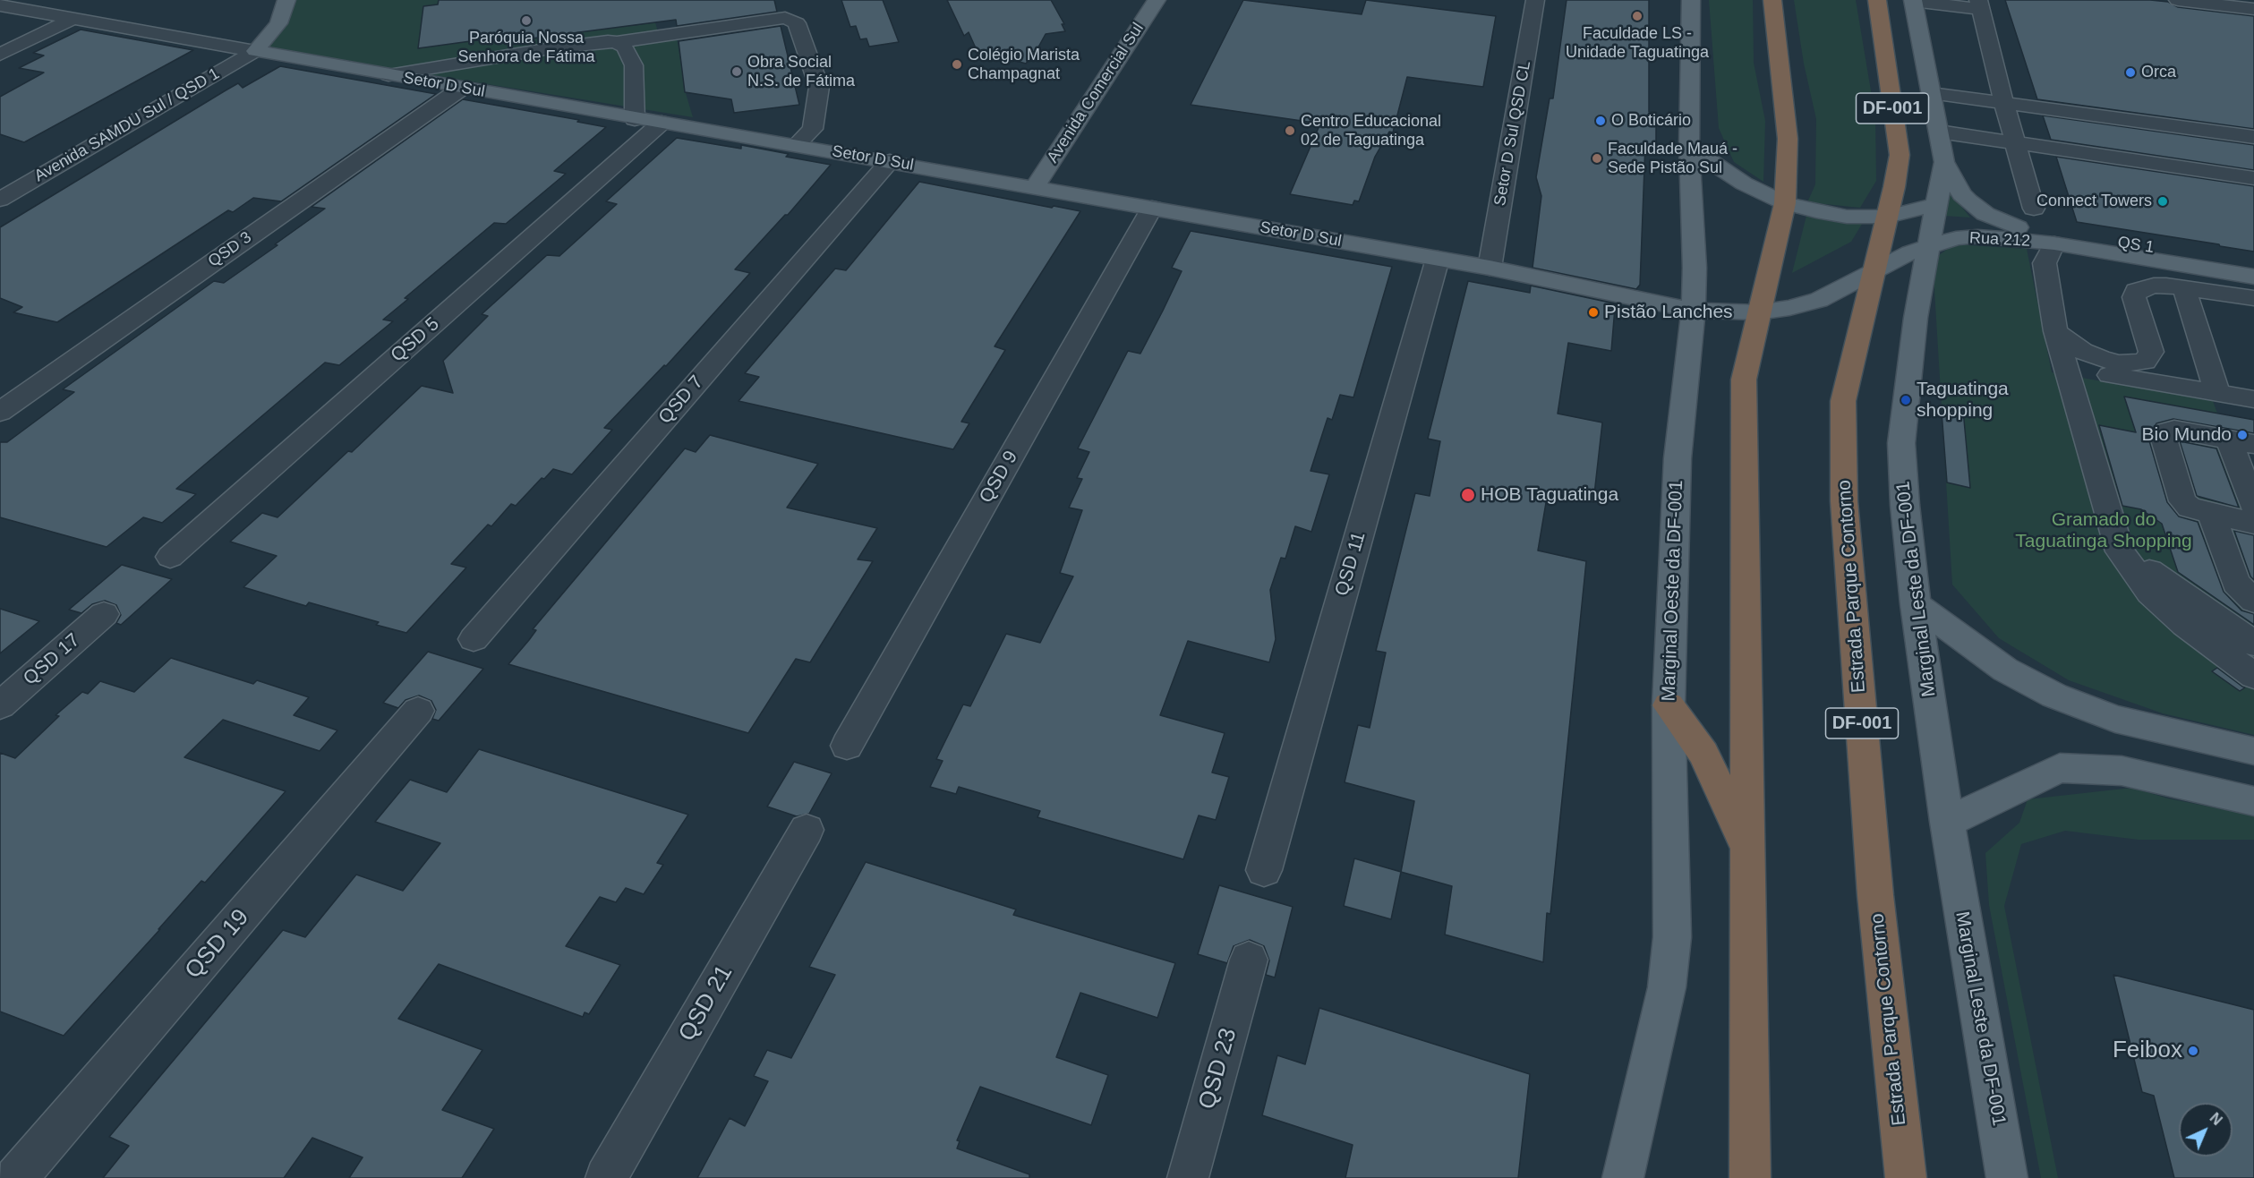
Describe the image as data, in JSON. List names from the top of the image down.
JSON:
{
  "streets": {
    "highway": ["DF-001", "Estrada Parque Contorno"],
    "main road": [
      "Setor D Sul",
      "Avenida Comercial Sul",
      "Rua 212",
      "QS 1",
      "Marginal Leste da DF-001",
      "Marginal Oeste da DF-001"
    ],
    "street": [
      "Avenida SAMDU Sul / QSD 1",
      "Setor D Sul QSD CL",
      "QSD 3",
      "QSD 5",
      "QSD 7",
      "QSD 9",
      "QSD 11",
      "QSD 17",
      "QSD 19",
      "QSD 21",
      "QSD 23"
    ]
  },
  "crossings": [
    ["Setor D Sul", "Avenida Comercial Sul"],
    ["Setor D Sul", "Avenida SAMDU Sul / QSD 1"],
    ["Setor D Sul", "Setor D Sul QSD CL"],
    ["Setor D Sul", "Rua 212"],
    ["Setor D Sul", "QSD 3"],
    ["Setor D Sul", "QSD 5"],
    ["Setor D Sul", "QSD 7"],
    ["Setor D Sul", "QSD 9"],
    ["Setor D Sul", "QSD 11"],
    ["Setor D Sul", "Marginal Oeste da DF-001"],
    ["Rua 212", "QS 1"],
    ["Rua 212", "Estrada Parque Contorno"],
    ["Rua 212", "Marginal Leste da DF-001"],
    ["Rua 212", "Marginal Oeste da DF-001"]
  ],
  "parks": ["Gramado do Taguatinga Shopping"],
  "places": [
    "Faculdade LS - Unidade Taguatinga",
    "Paróquia Nossa Senhora de Fátima",
    "Colégio Marista Champagnat",
    "Obra Social N.S. de Fátima",
    "Orca",
    "O Boticário",
    "Centro Educacional 02 de Taguatinga",
    "Faculdade Mauá - Sede Pistão Sul",
    "Connect Towers",
    "Pistão Lanches",
    "Taguatinga shopping",
    "Bio Mundo",
    "HOB Taguatinga",
    "Feibox"
  ],
  "north": "top right"
}
